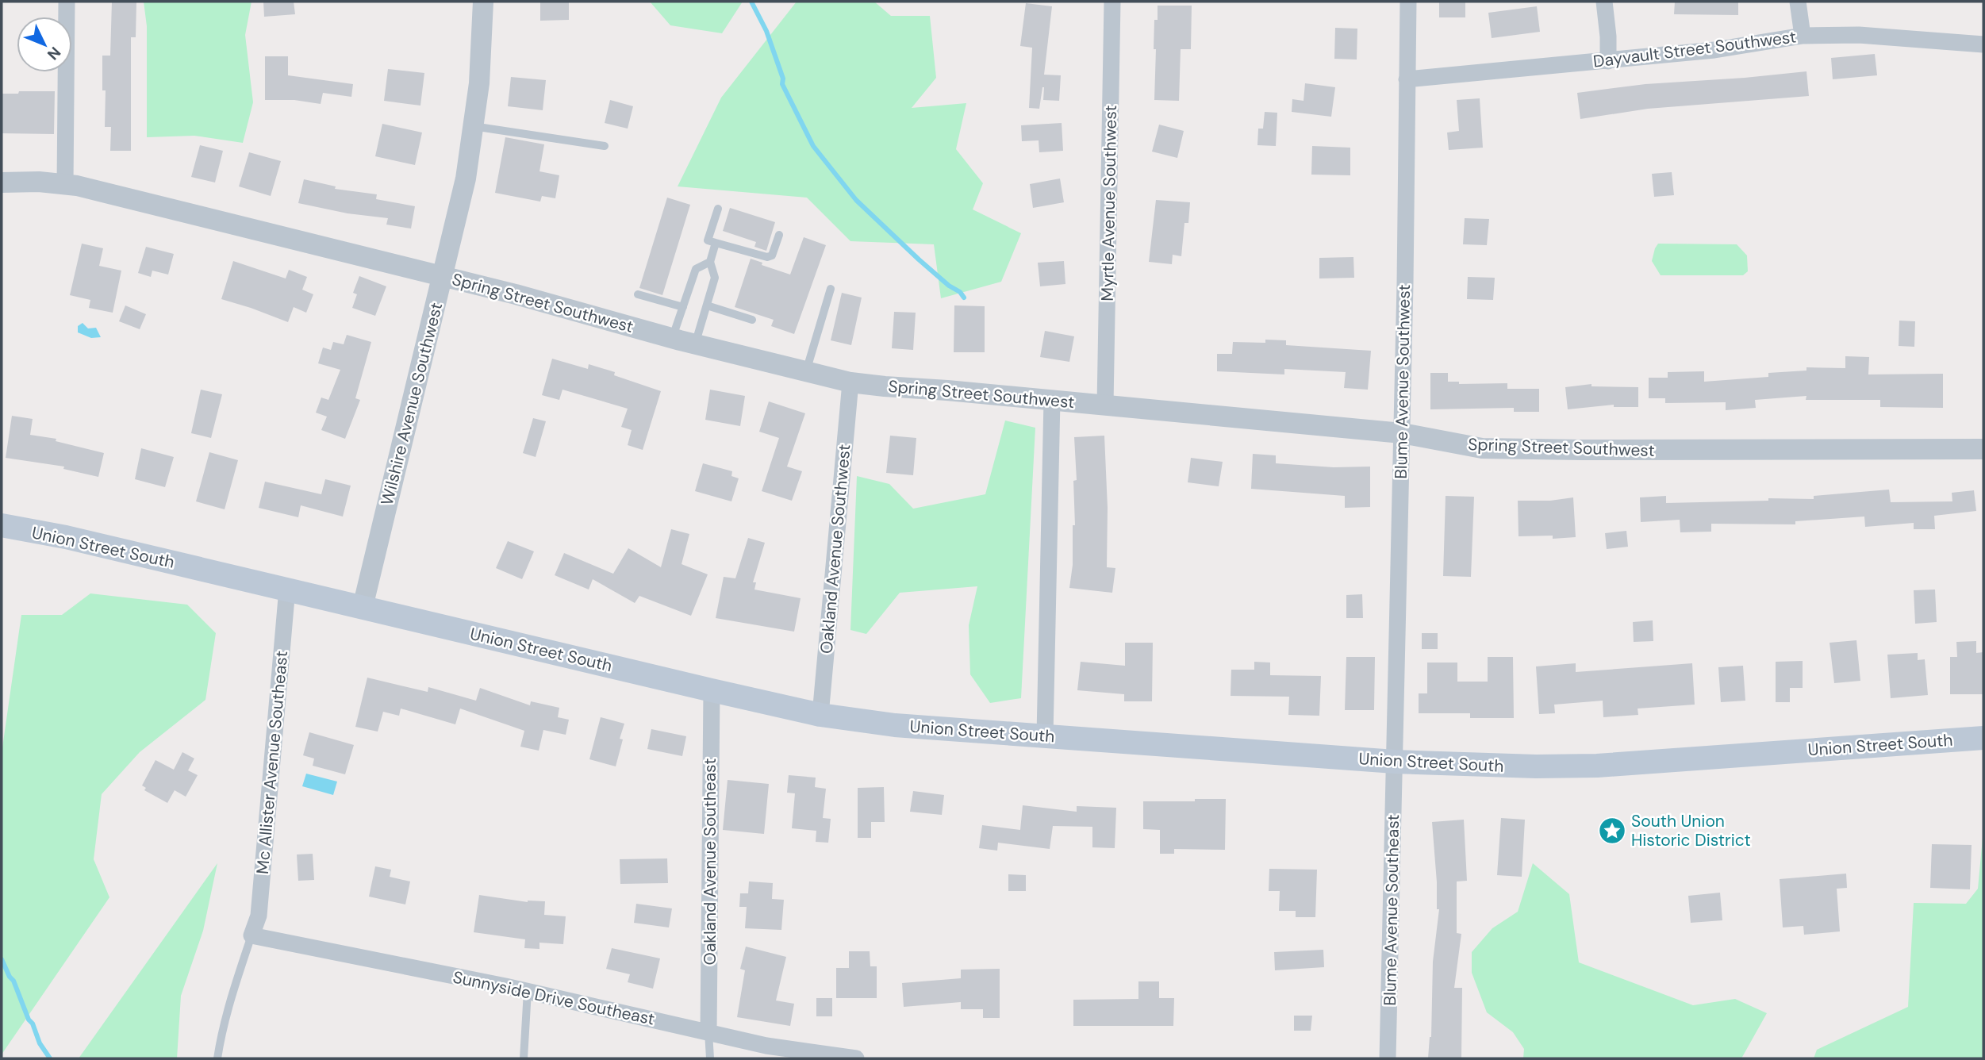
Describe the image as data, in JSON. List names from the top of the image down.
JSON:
{
  "streets": {
    "main road": ["Union Street South"],
    "street": [
      "Dayvault Street Southwest",
      "Myrtle Avenue Southwest",
      "Spring Street Southwest",
      "Blume Avenue Southwest",
      "Wilshire Avenue Southwest",
      "Oakland Avenue Southwest",
      "Mc Allister Avenue Southeast",
      "Oakland Avenue Southeast",
      "Blume Avenue Southeast",
      "Sunnyside Drive Southeast"
    ]
  },
  "crossings": [
    ["Dayvault Street Southwest", "Blume Avenue Southwest"],
    ["Myrtle Avenue Southwest", "Spring Street Southwest"],
    ["Spring Street Southwest", "Blume Avenue Southwest"],
    ["Spring Street Southwest", "Wilshire Avenue Southwest"],
    ["Spring Street Southwest", "Oakland Avenue Southwest"],
    ["Blume Avenue Southwest", "Union Street South"],
    ["Blume Avenue Southwest", "Blume Avenue Southeast"],
    ["Wilshire Avenue Southwest", "Union Street South"],
    ["Union Street South", "Oakland Avenue Southwest"],
    ["Union Street South", "Mc Allister Avenue Southeast"],
    ["Union Street South", "Oakland Avenue Southeast"],
    ["Union Street South", "Blume Avenue Southeast"],
    ["Mc Allister Avenue Southeast", "Sunnyside Drive Southeast"],
    ["Oakland Avenue Southeast", "Sunnyside Drive Southeast"]
  ],
  "places": {
    "place": ["South Union Historic District"]
  },
  "north": "bottom right"
}
